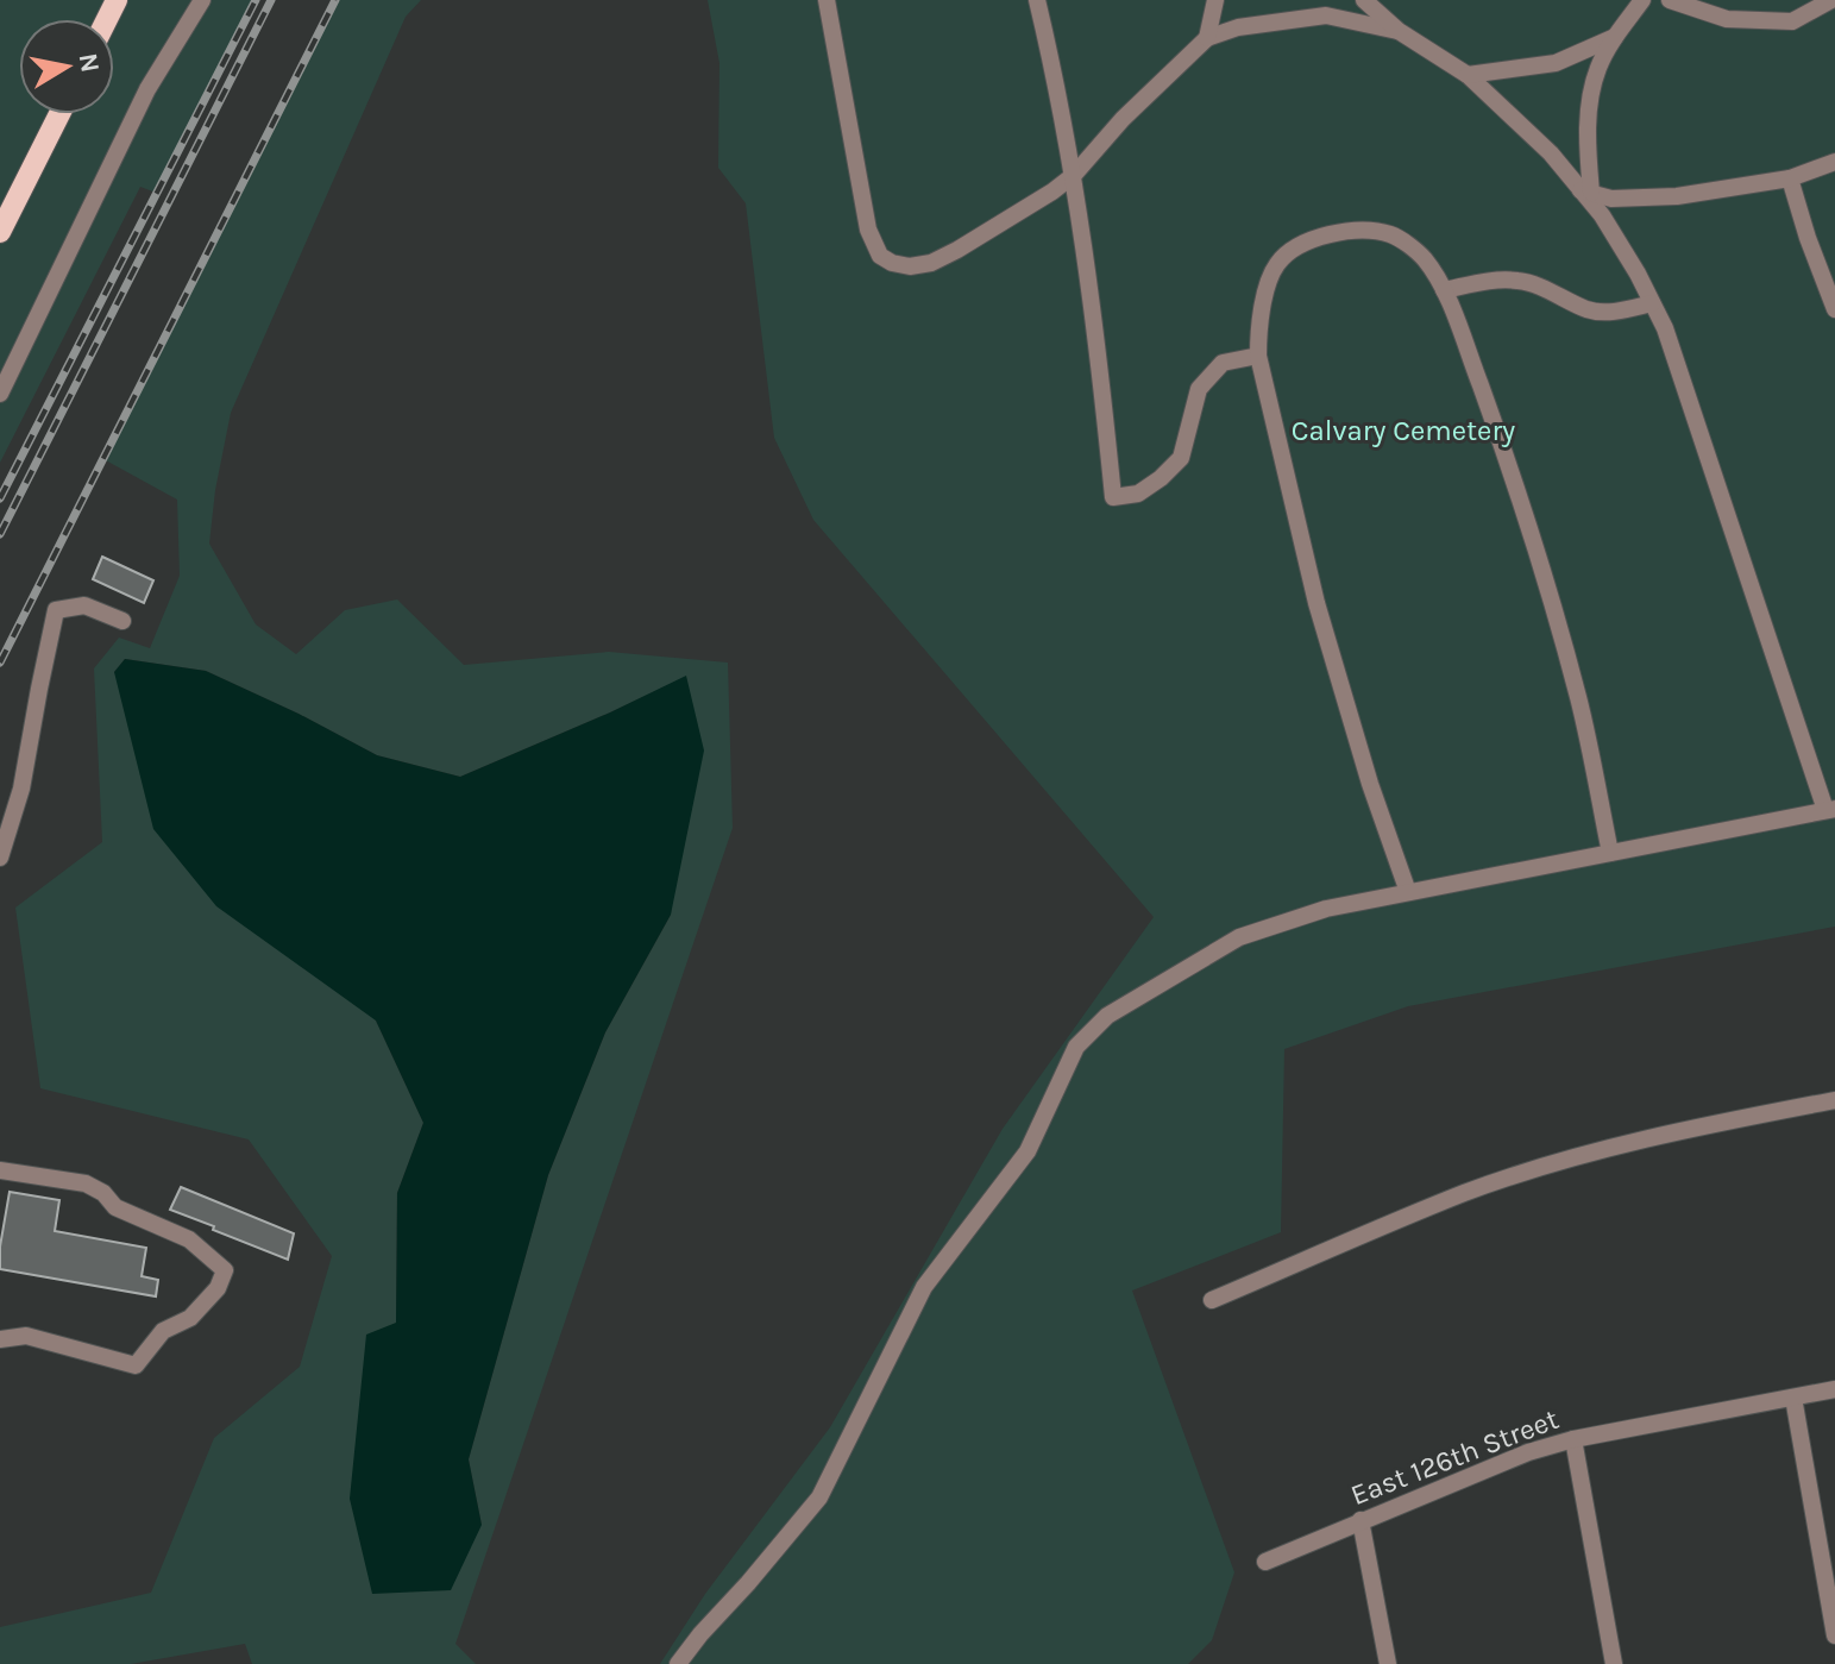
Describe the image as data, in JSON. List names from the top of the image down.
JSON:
{
  "streets": {
    "street": ["East 126th Street"]
  },
  "parks": ["Calvary Cemetery"],
  "north": "right"
}
